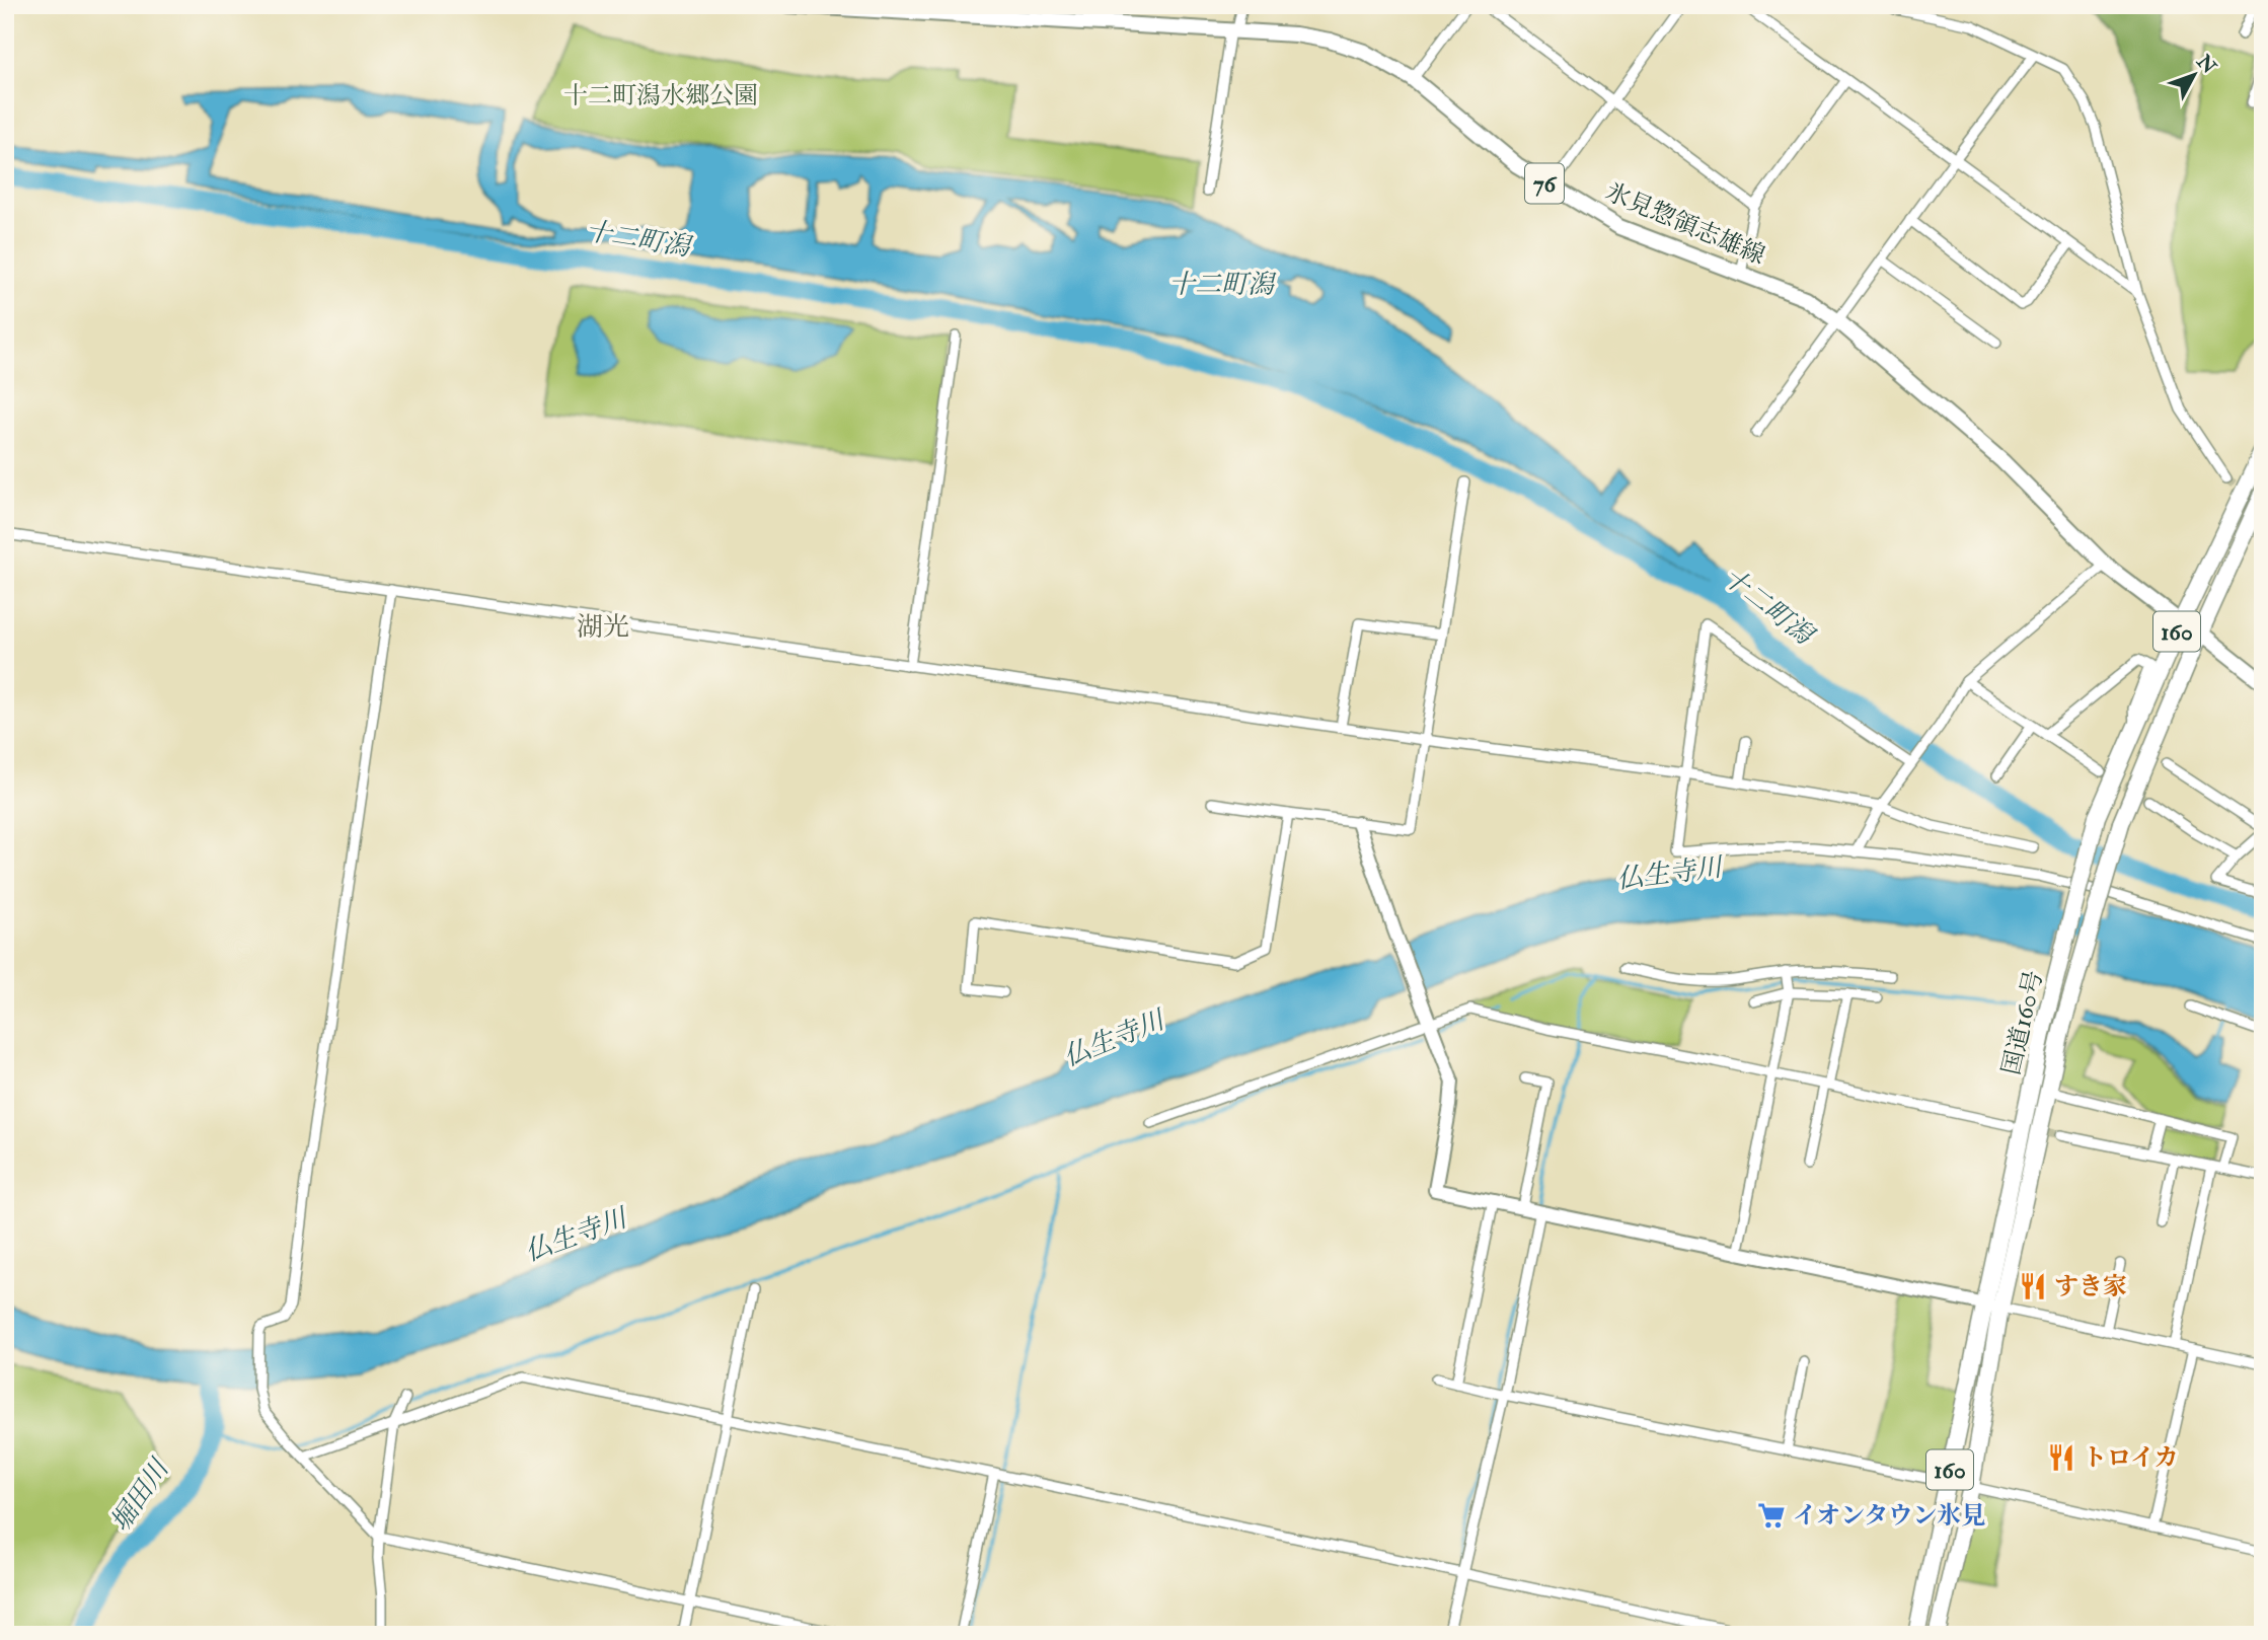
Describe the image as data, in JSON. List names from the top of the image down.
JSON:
{
  "streets": {
    "highway": ["160", "国道160号"],
    "main road": ["76", "氷見惣領志雄線"]
  },
  "crossings": [
    ["氷見惣領志雄線", "国道160号"]
  ],
  "districts": ["湖光"],
  "water": ["十二町潟", "仏生寺川", "堀田川"],
  "parks": ["十二町潟水郷公園"],
  "places": {
    "restaurant": ["すき家", "トロイカ"],
    "supermarket": ["イオンタウン氷見"]
  },
  "north": "top right"
}
